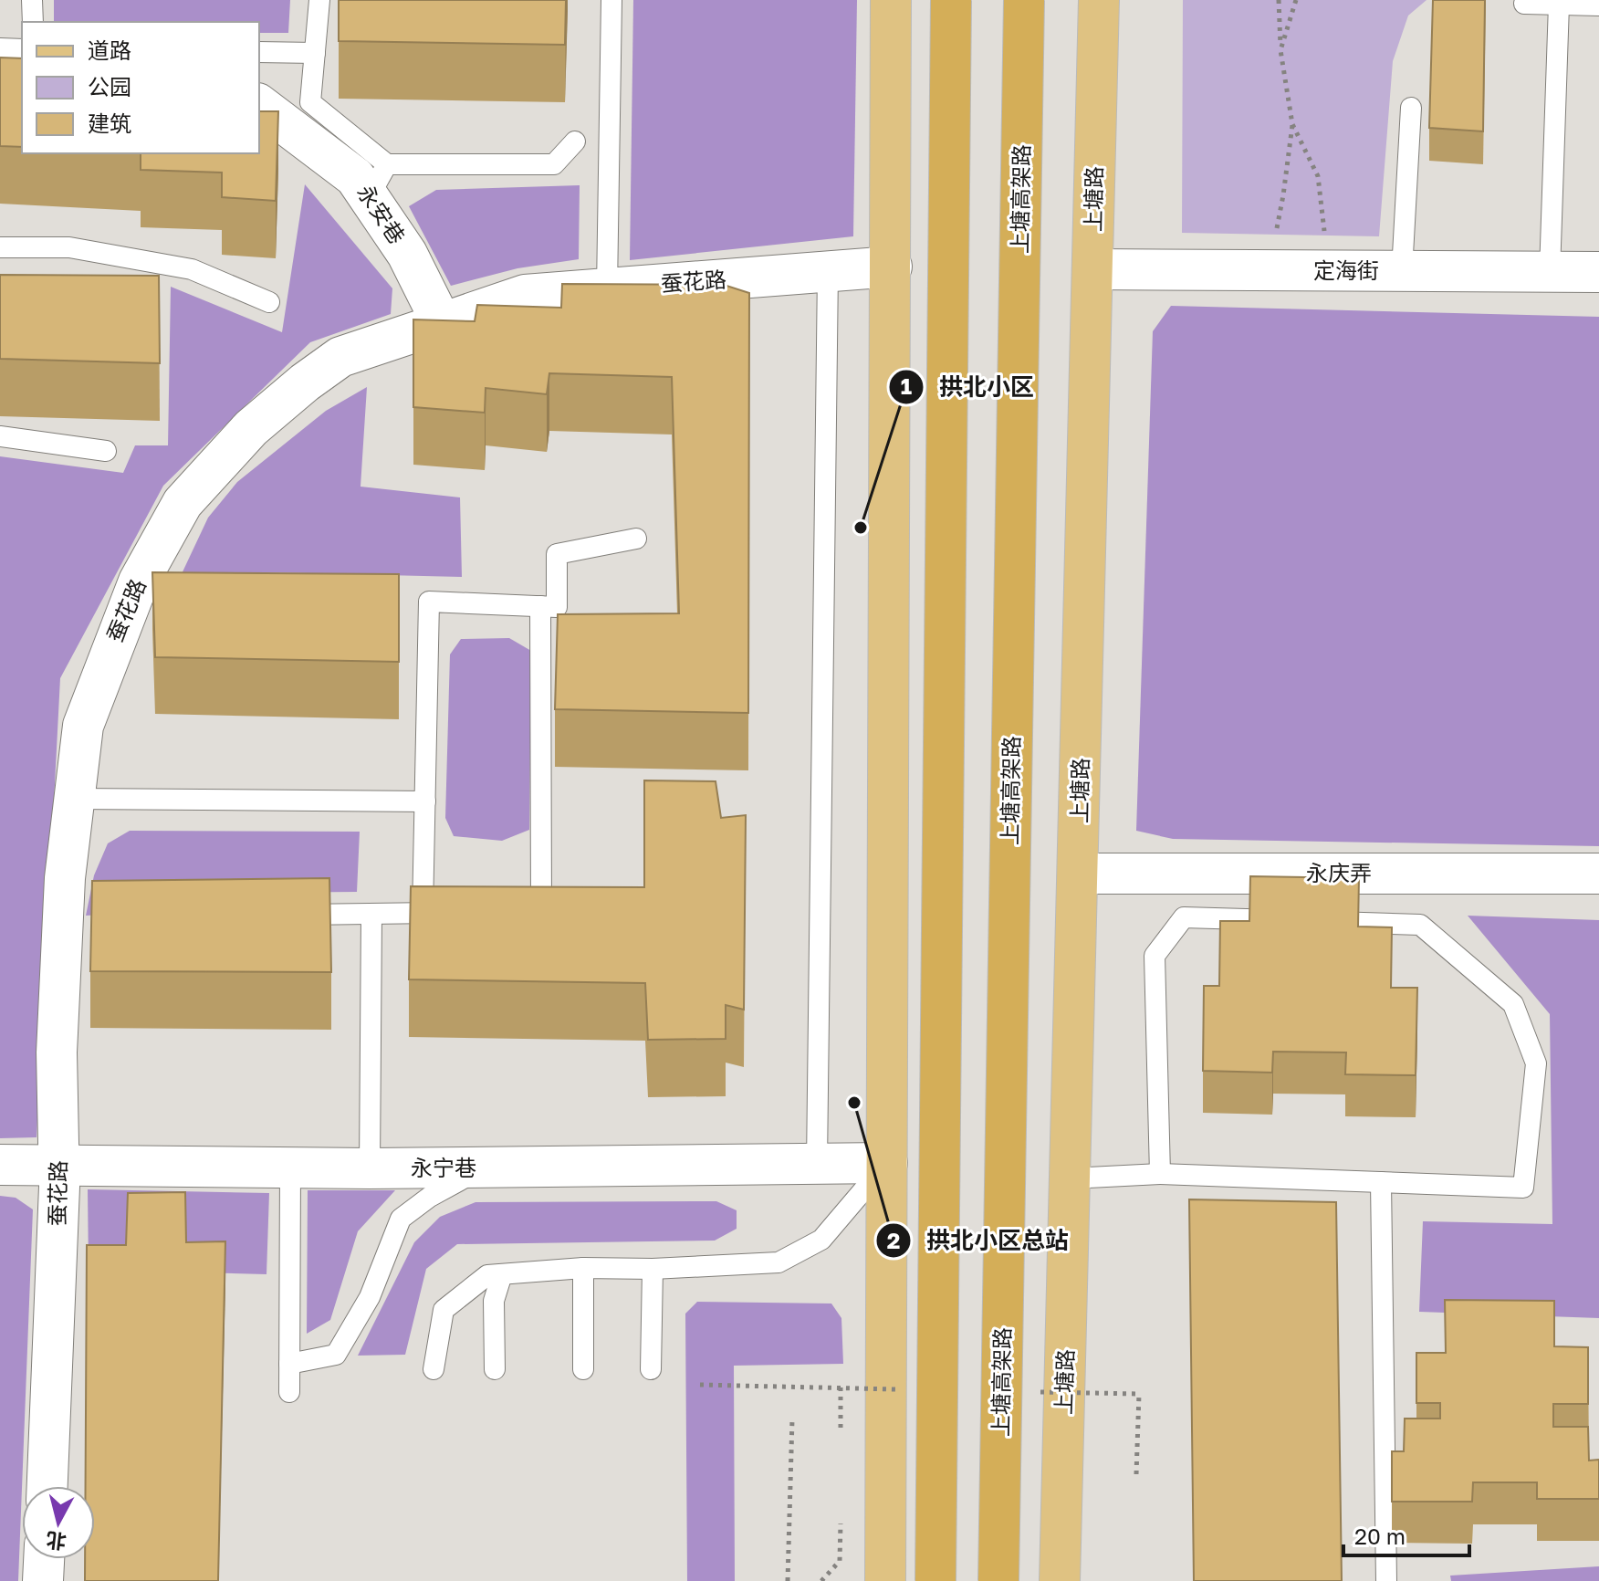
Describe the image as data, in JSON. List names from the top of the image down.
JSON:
{
  "streets": {
    "highway": ["上塘高架路"],
    "main road": ["上塘路"],
    "street": [
      "永安巷",
      "定海街",
      "蚕花路",
      "永庆弄",
      "永宁巷"
    ]
  },
  "crossings": [
    ["上塘路", "定海街"],
    ["上塘路", "永庆弄"],
    ["永安巷", "蚕花路"],
    ["蚕花路", "永宁巷"]
  ],
  "places": ["拱北小区", "拱北小区总站"],
  "legend": ["道路", "公园", "建筑"],
  "scale_bar": "20 m",
  "north": "bottom"
}
